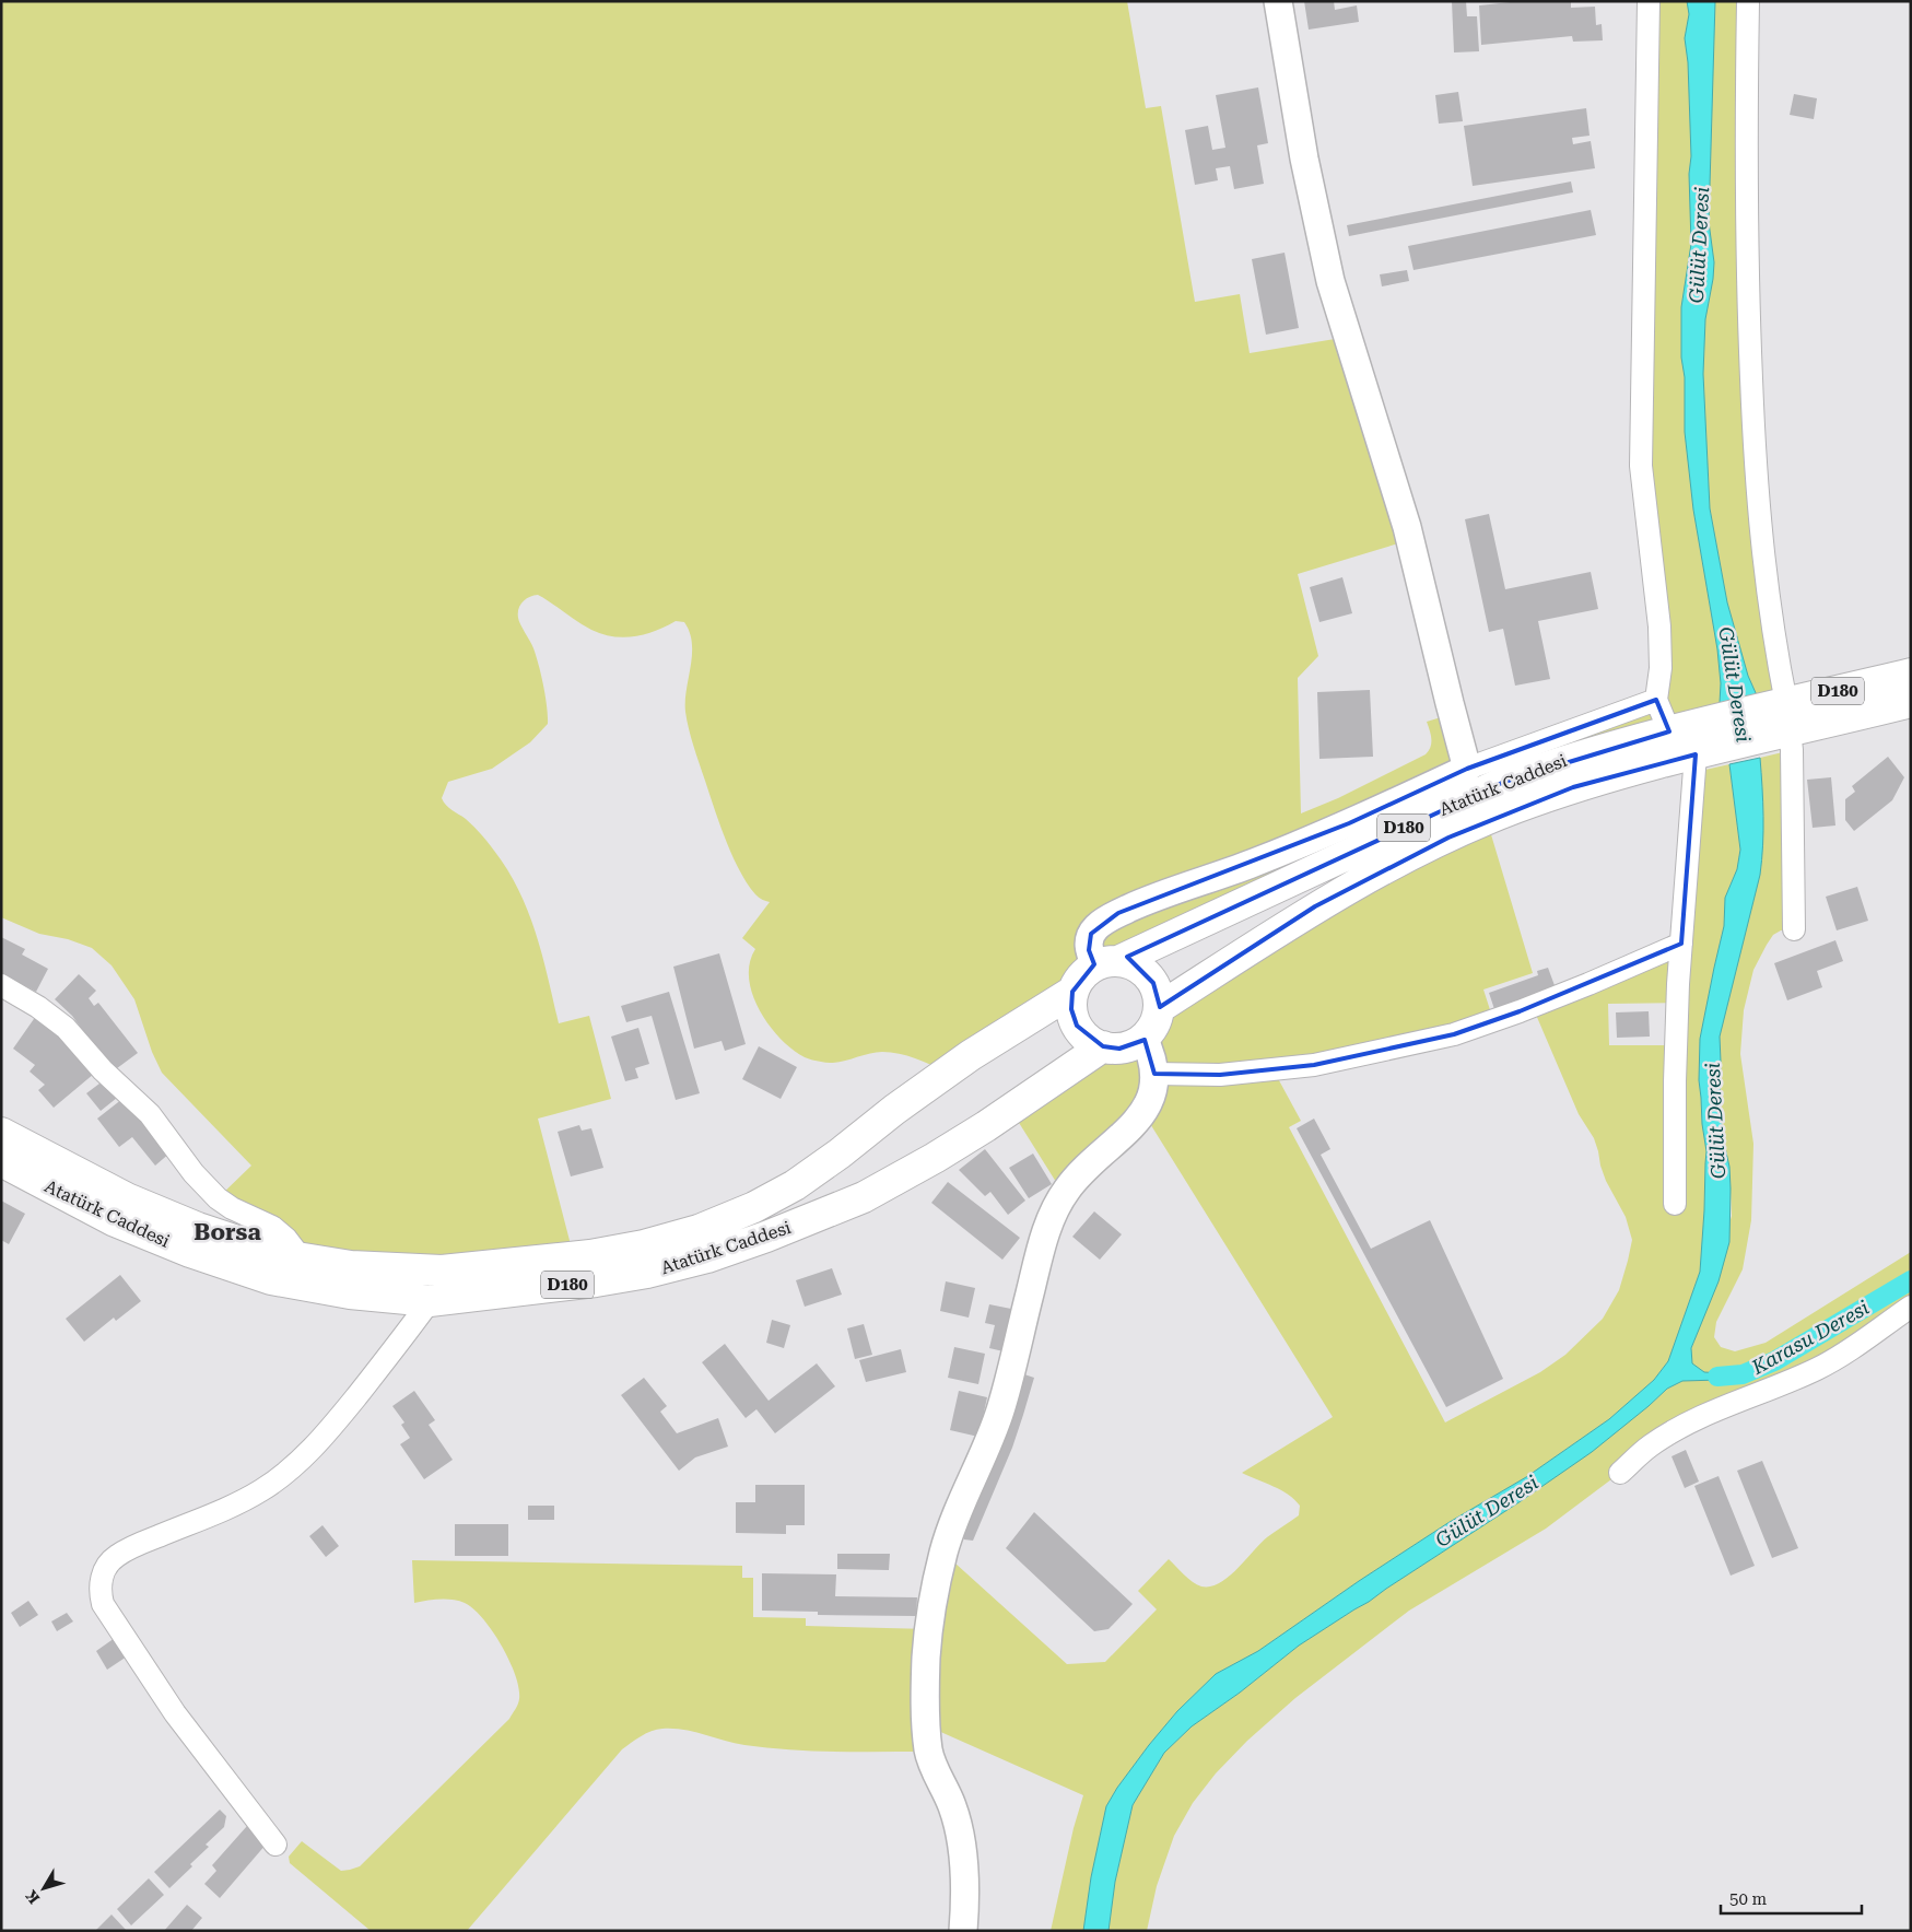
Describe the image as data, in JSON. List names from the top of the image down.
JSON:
{
  "streets": {
    "highway": ["D180", "Atatürk Caddesi"]
  },
  "districts": ["Borsa"],
  "water": ["Gülüt Deresi", "Karasu Deresi"],
  "scale_bar": "50 m",
  "north": "bottom left"
}
